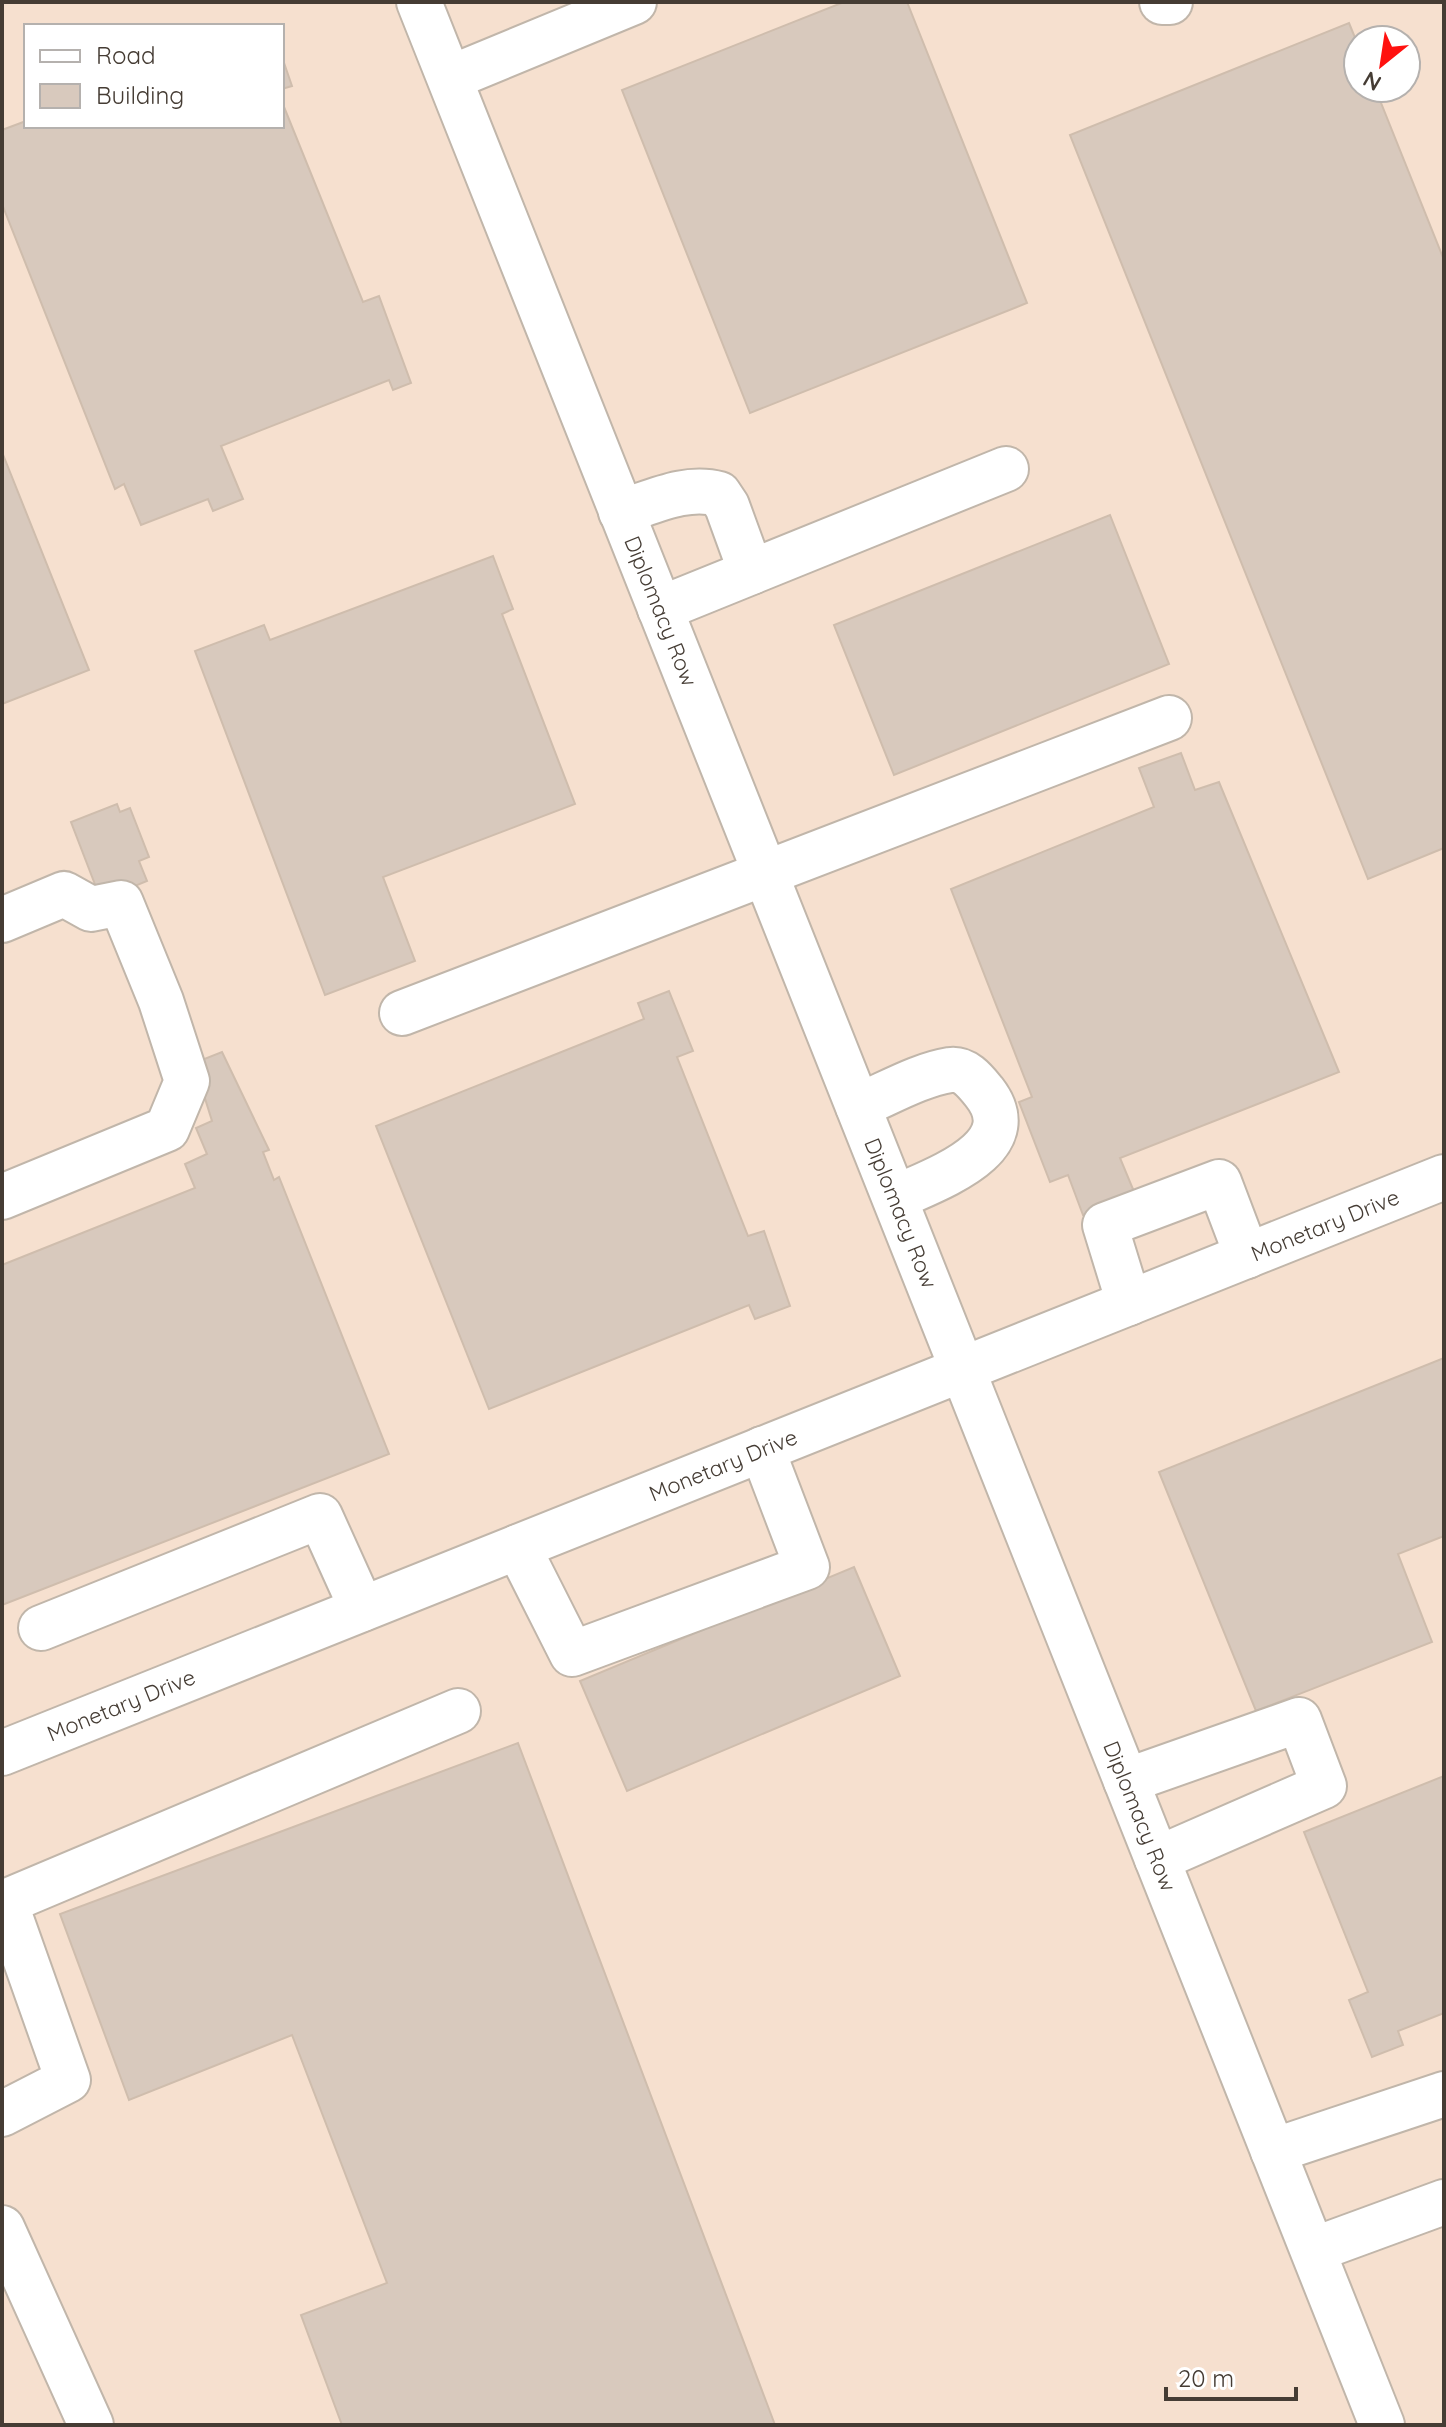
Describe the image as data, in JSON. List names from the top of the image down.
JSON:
{
  "streets": {
    "street": ["Diplomacy Row", "Monetary Drive"]
  },
  "crossings": [
    ["Diplomacy Row", "Monetary Drive"]
  ],
  "legend": ["Road", "Building"],
  "scale_bar": "20 m",
  "north": "bottom left"
}
